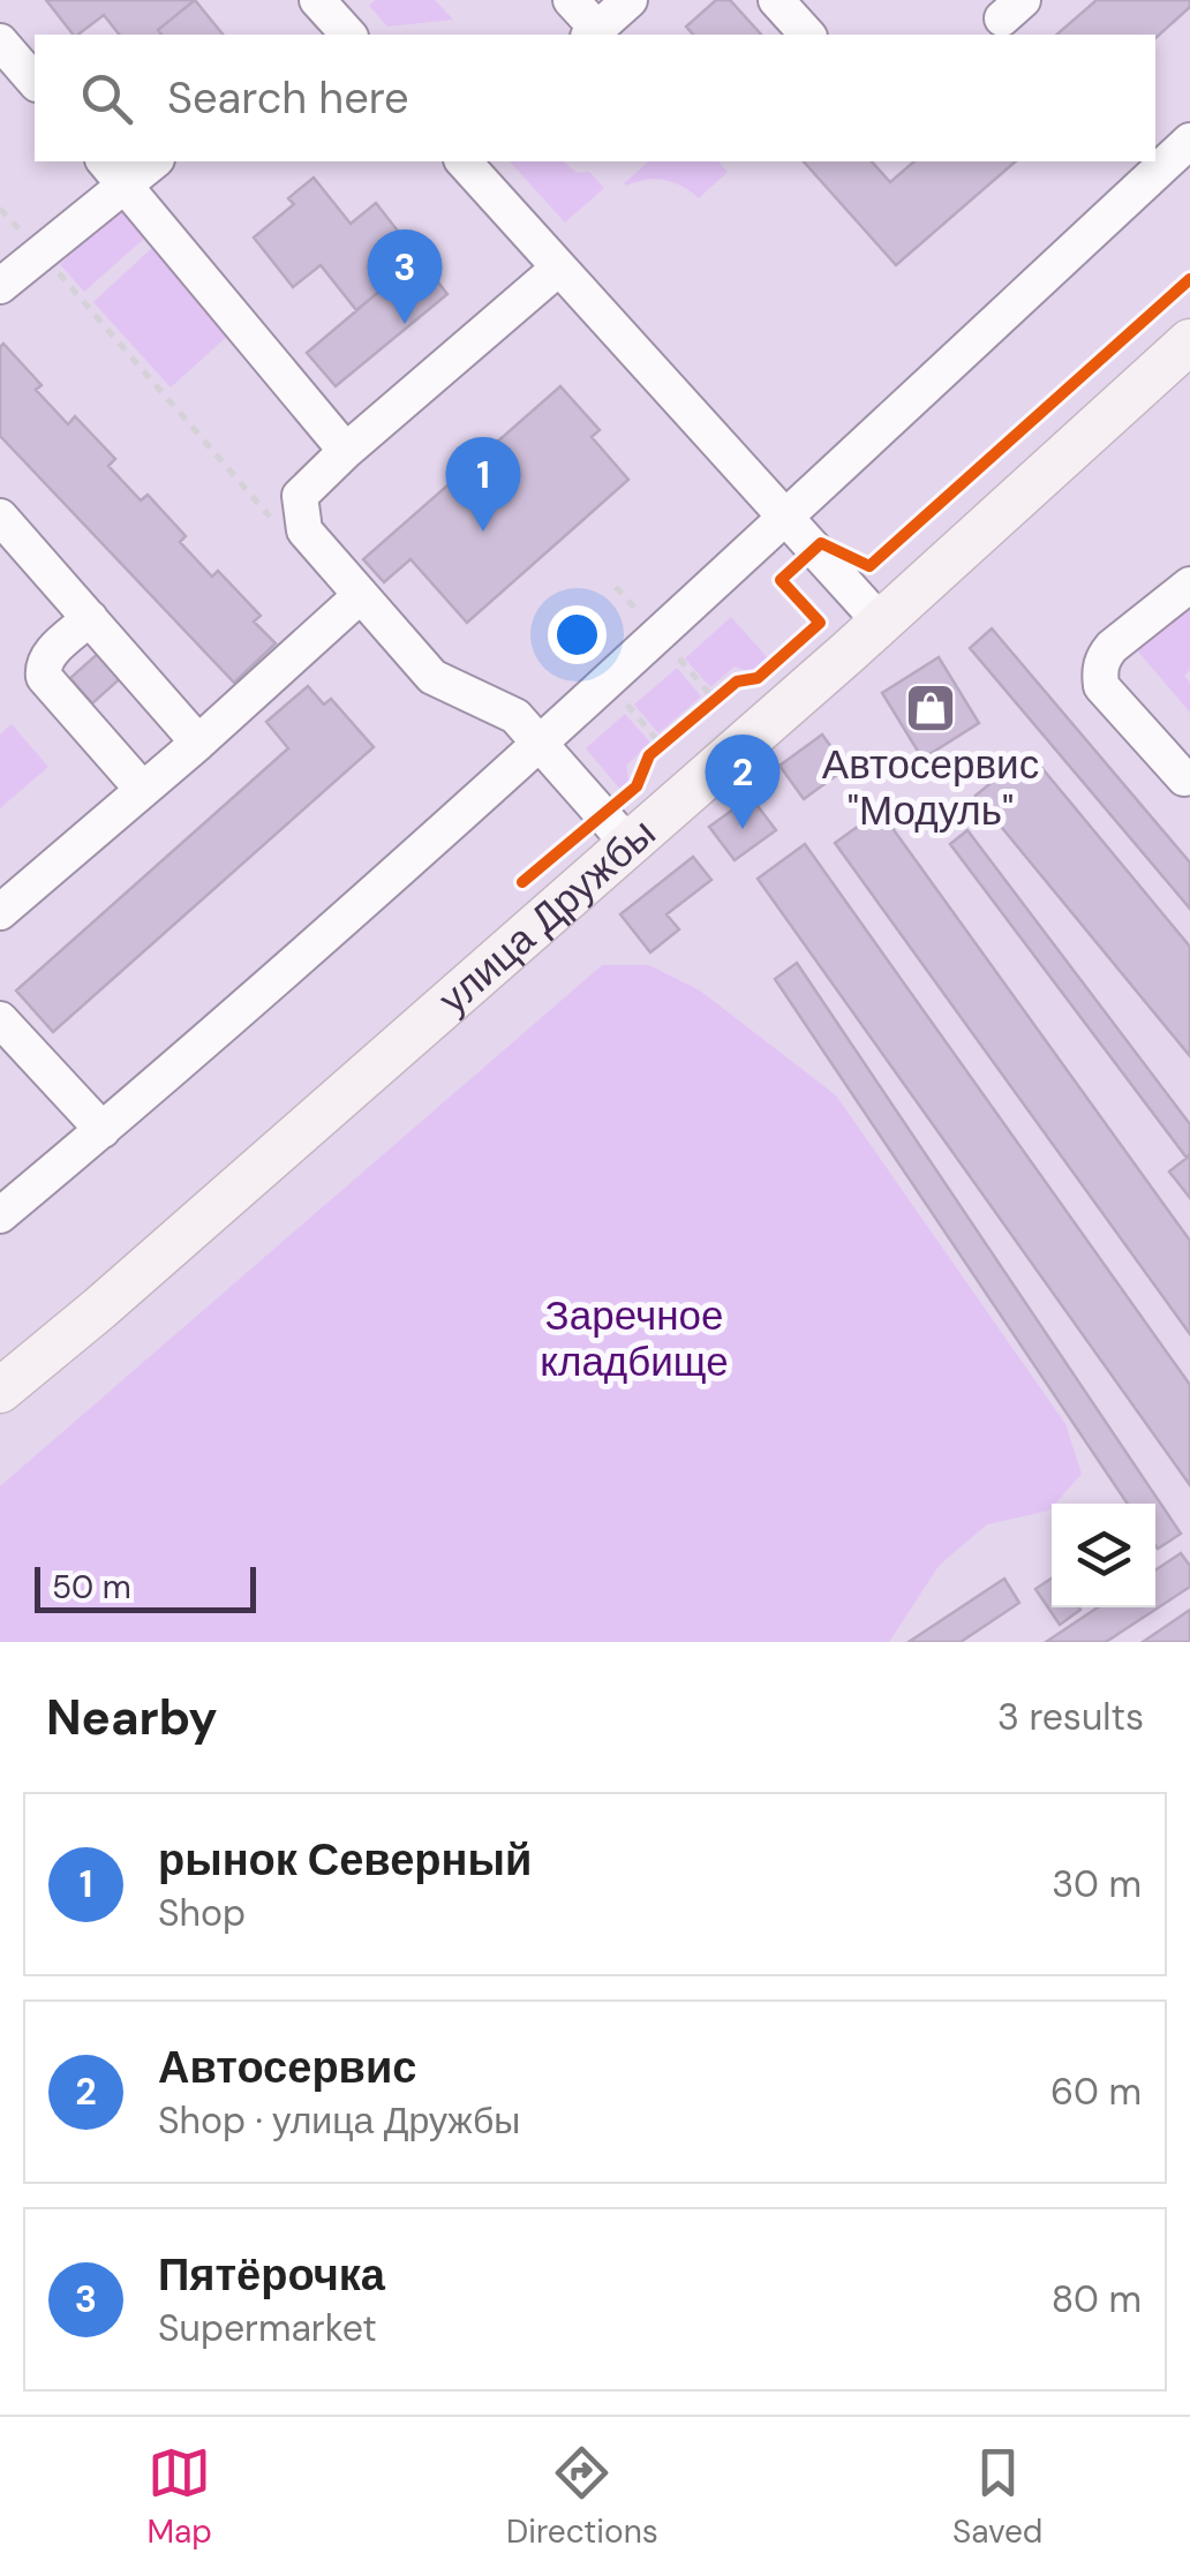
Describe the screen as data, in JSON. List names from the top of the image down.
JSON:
{
  "streets": {
    "main road": ["улица Дружбы"]
  },
  "parks": ["Заречное кладбище"],
  "places": {
    "shop": ["Автосервис \"Модуль\""]
  },
  "scale_bar": "50 m",
  "page": {
    "search": "Search here",
    "pins": ["3", "1", "2"],
    "scale": "50 m",
    "heading": ["Nearby", "3 results"],
    "list": [
      {
        "mark": "1",
        "name": "рынок Северный",
        "note": "Shop",
        "value": "30 m"
      },
      {
        "mark": "2",
        "name": "Автосервис",
        "note": "Shop · улица Дружбы",
        "value": "60 m"
      },
      {
        "mark": "3",
        "name": "Пятёрочка",
        "note": "Supermarket",
        "value": "80 m"
      }
    ],
    "nav": ["Map", "Directions", "Saved"]
  }
}
